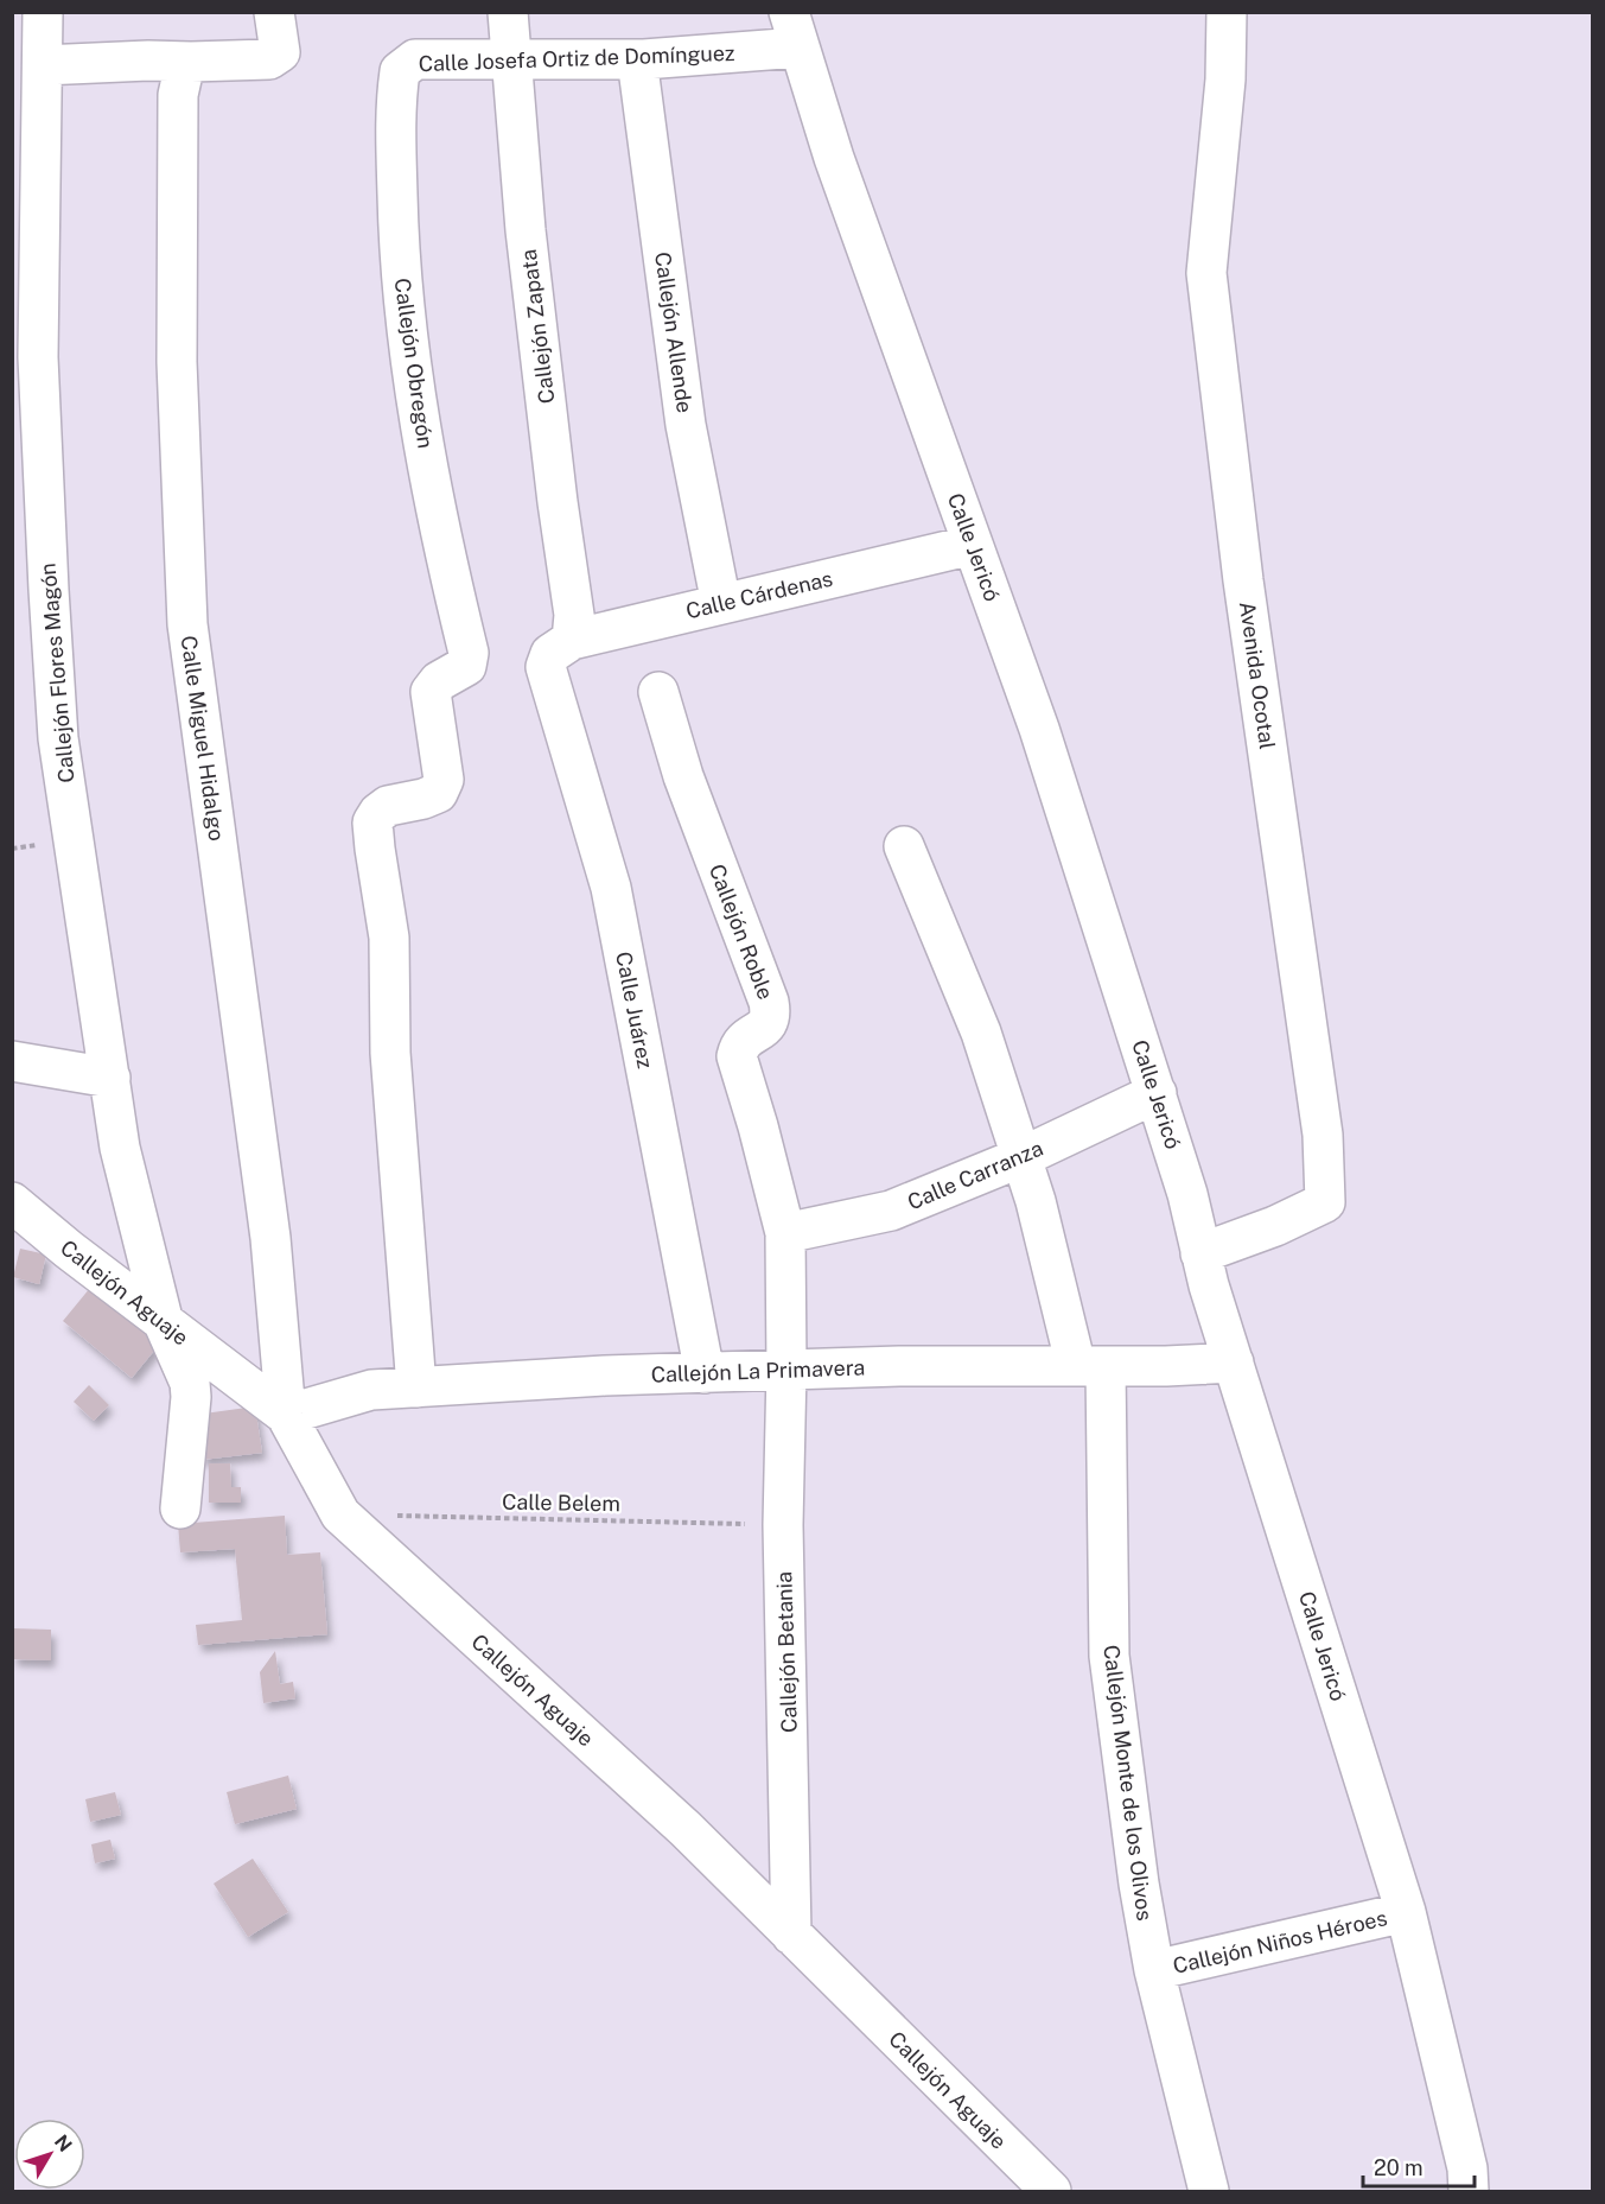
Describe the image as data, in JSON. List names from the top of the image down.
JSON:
{
  "streets": {
    "street": [
      "Calle Josefa Ortiz de Domínguez",
      "Callejón Zapata",
      "Callejón Allende",
      "Callejón Obregón",
      "Calle Jericó",
      "Calle Cárdenas",
      "Callejón Flores Magón",
      "Avenida Ocotal",
      "Calle Miguel Hidalgo",
      "Callejón Roble",
      "Calle Juárez",
      "Calle Carranza",
      "Callejón Aguaje",
      "Callejón La Primavera",
      "Callejón Betania",
      "Callejón Monte de los Olivos",
      "Callejón Niños Héroes"
    ],
    "path": ["Calle Belem"]
  },
  "crossings": [
    ["Calle Josefa Ortiz de Domínguez", "Callejón Zapata"],
    ["Calle Josefa Ortiz de Domínguez", "Callejón Allende"],
    ["Calle Josefa Ortiz de Domínguez", "Callejón Obregón"],
    ["Calle Josefa Ortiz de Domínguez", "Calle Jericó"],
    ["Callejón Zapata", "Calle Cárdenas"],
    ["Callejón Zapata", "Calle Juárez"],
    ["Callejón Allende", "Calle Cárdenas"],
    ["Callejón Obregón", "Callejón La Primavera"],
    ["Calle Jericó", "Calle Cárdenas"],
    ["Calle Jericó", "Avenida Ocotal"],
    ["Calle Jericó", "Calle Carranza"],
    ["Calle Jericó", "Callejón La Primavera"],
    ["Calle Jericó", "Callejón Niños Héroes"],
    ["Calle Cárdenas", "Calle Juárez"],
    ["Callejón Flores Magón", "Callejón Aguaje"],
    ["Calle Miguel Hidalgo", "Callejón Aguaje"],
    ["Calle Miguel Hidalgo", "Callejón La Primavera"],
    ["Callejón Roble", "Calle Carranza"],
    ["Callejón Roble", "Callejón La Primavera"],
    ["Callejón Roble", "Callejón Betania"],
    ["Calle Juárez", "Callejón La Primavera"],
    ["Calle Carranza", "Callejón Monte de los Olivos"],
    ["Callejón Aguaje", "Callejón La Primavera"],
    ["Callejón Aguaje", "Calle Belem"],
    ["Callejón Aguaje", "Callejón Betania"],
    ["Callejón La Primavera", "Callejón Betania"],
    ["Callejón La Primavera", "Callejón Monte de los Olivos"],
    ["Calle Belem", "Callejón Betania"],
    ["Callejón Monte de los Olivos", "Callejón Niños Héroes"]
  ],
  "scale_bar": "20 m",
  "north": "top right"
}
